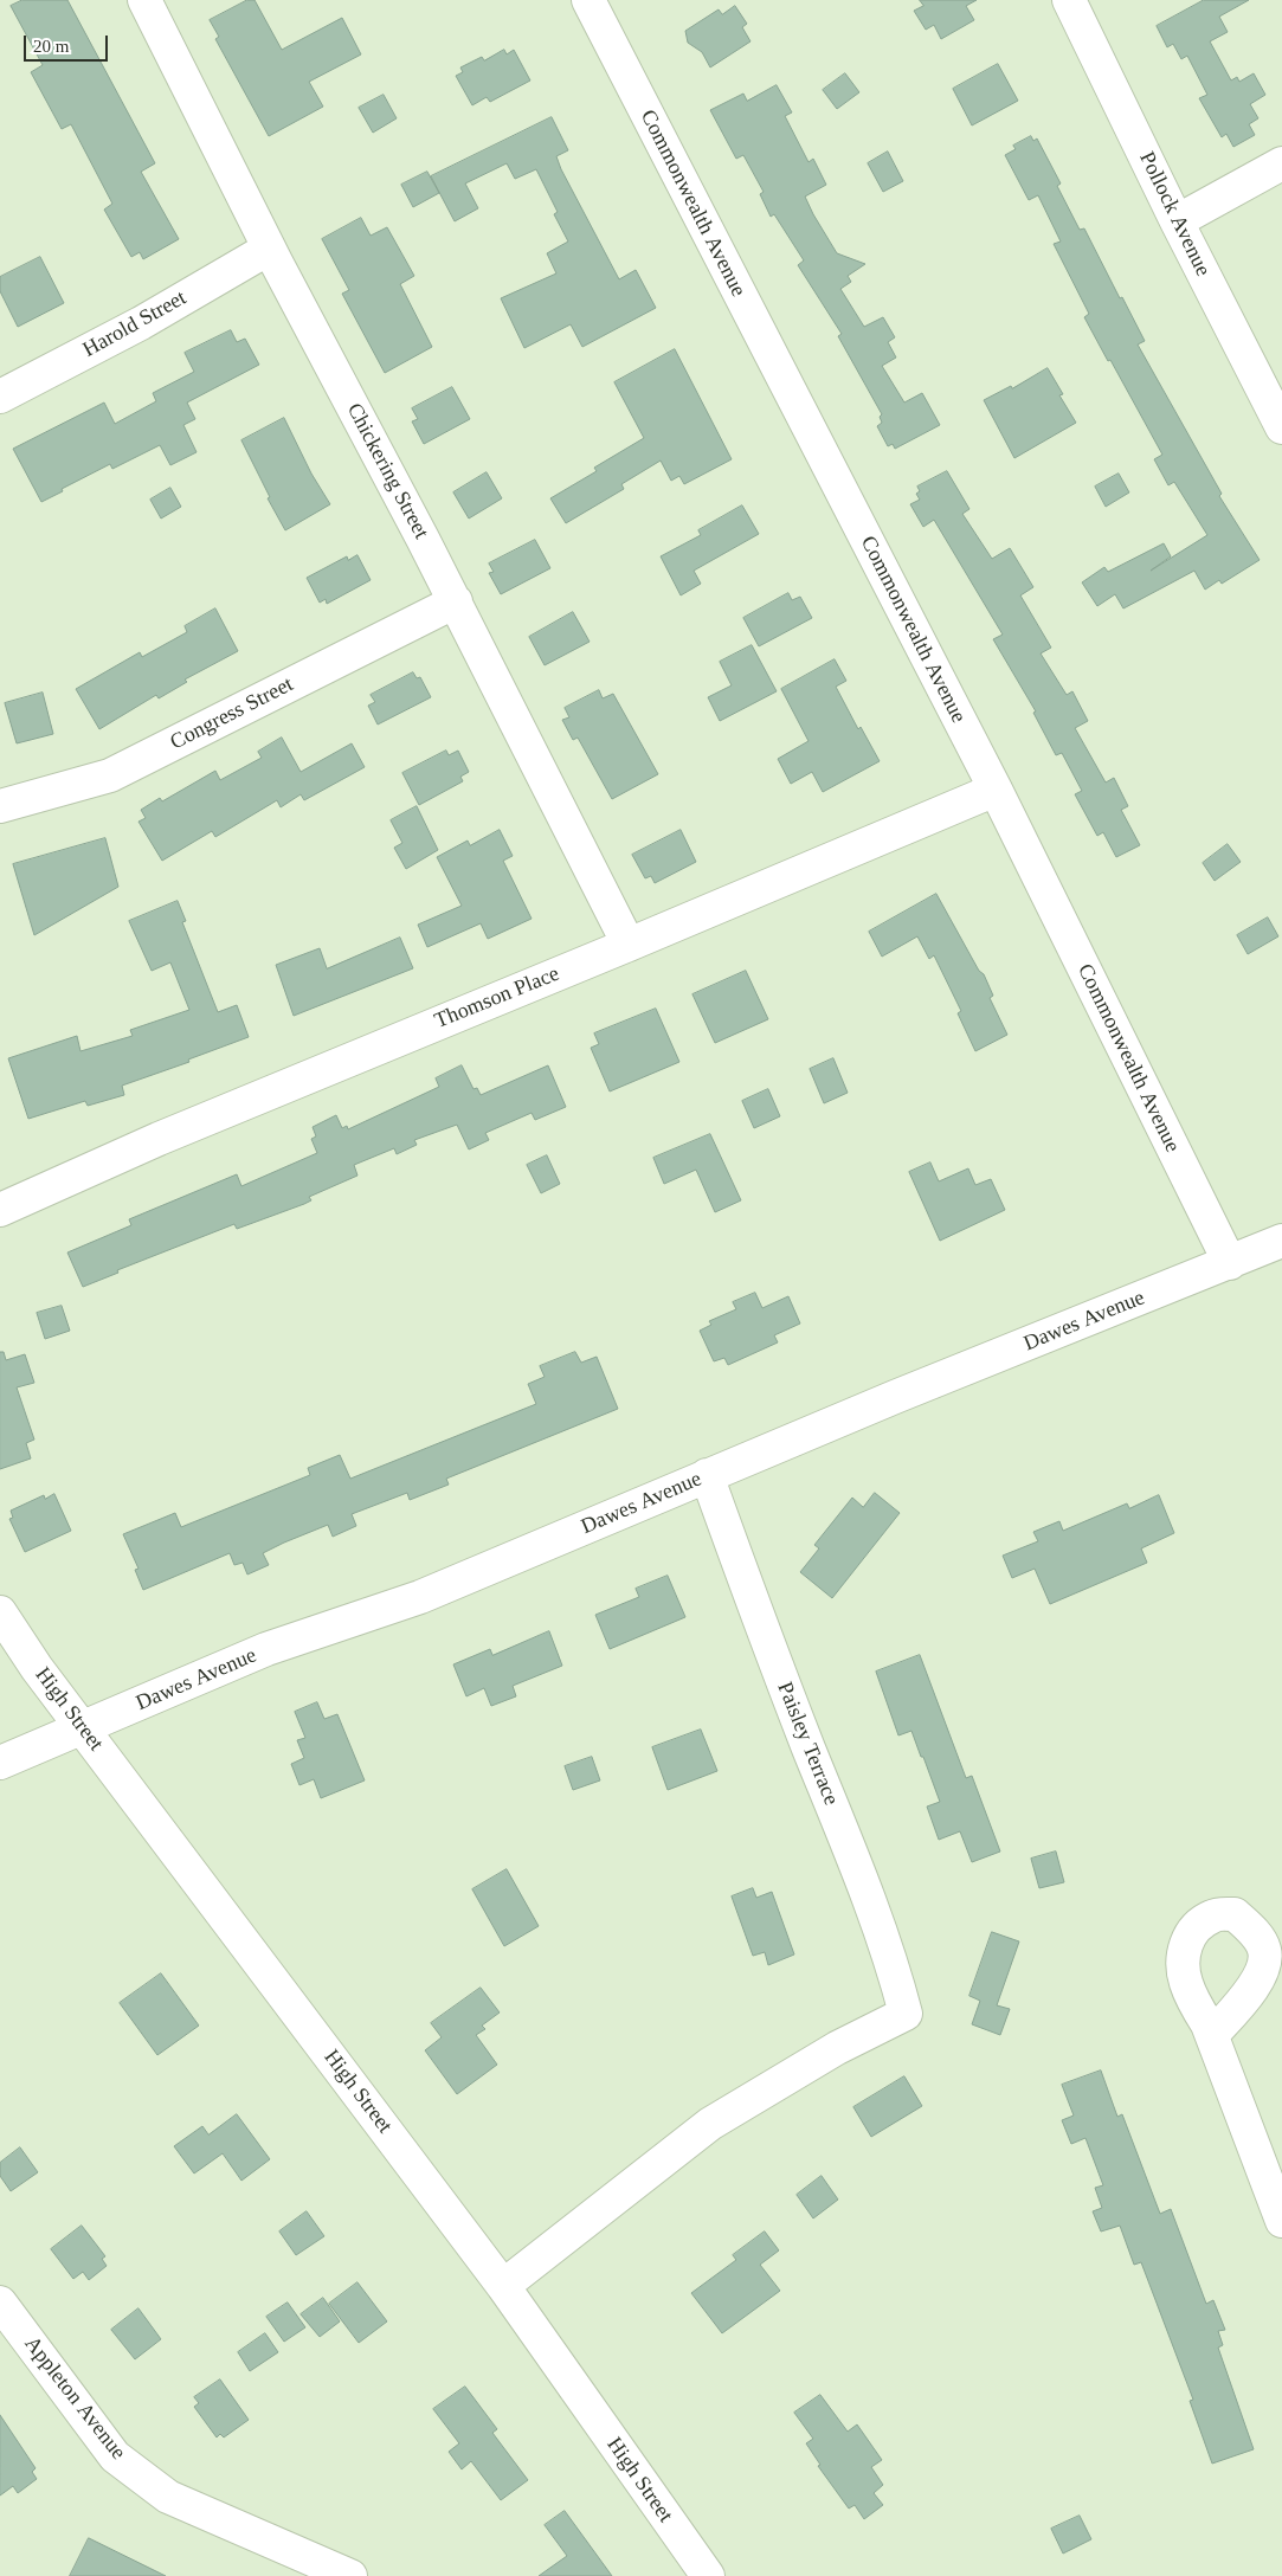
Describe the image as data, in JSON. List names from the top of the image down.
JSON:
{
  "streets": {
    "street": [
      "Commonwealth Avenue",
      "Pollock Avenue",
      "Harold Street",
      "Chickering Street",
      "Congress Street",
      "Thomson Place",
      "Dawes Avenue",
      "High Street",
      "Paisley Terrace",
      "Appleton Avenue"
    ]
  },
  "crossings": [
    ["Commonwealth Avenue", "Thomson Place"],
    ["Commonwealth Avenue", "Dawes Avenue"],
    ["Harold Street", "Chickering Street"],
    ["Chickering Street", "Congress Street"],
    ["Chickering Street", "Thomson Place"],
    ["Dawes Avenue", "High Street"],
    ["Dawes Avenue", "Paisley Terrace"],
    ["High Street", "Paisley Terrace"]
  ],
  "scale_bar": "20 m"
}
